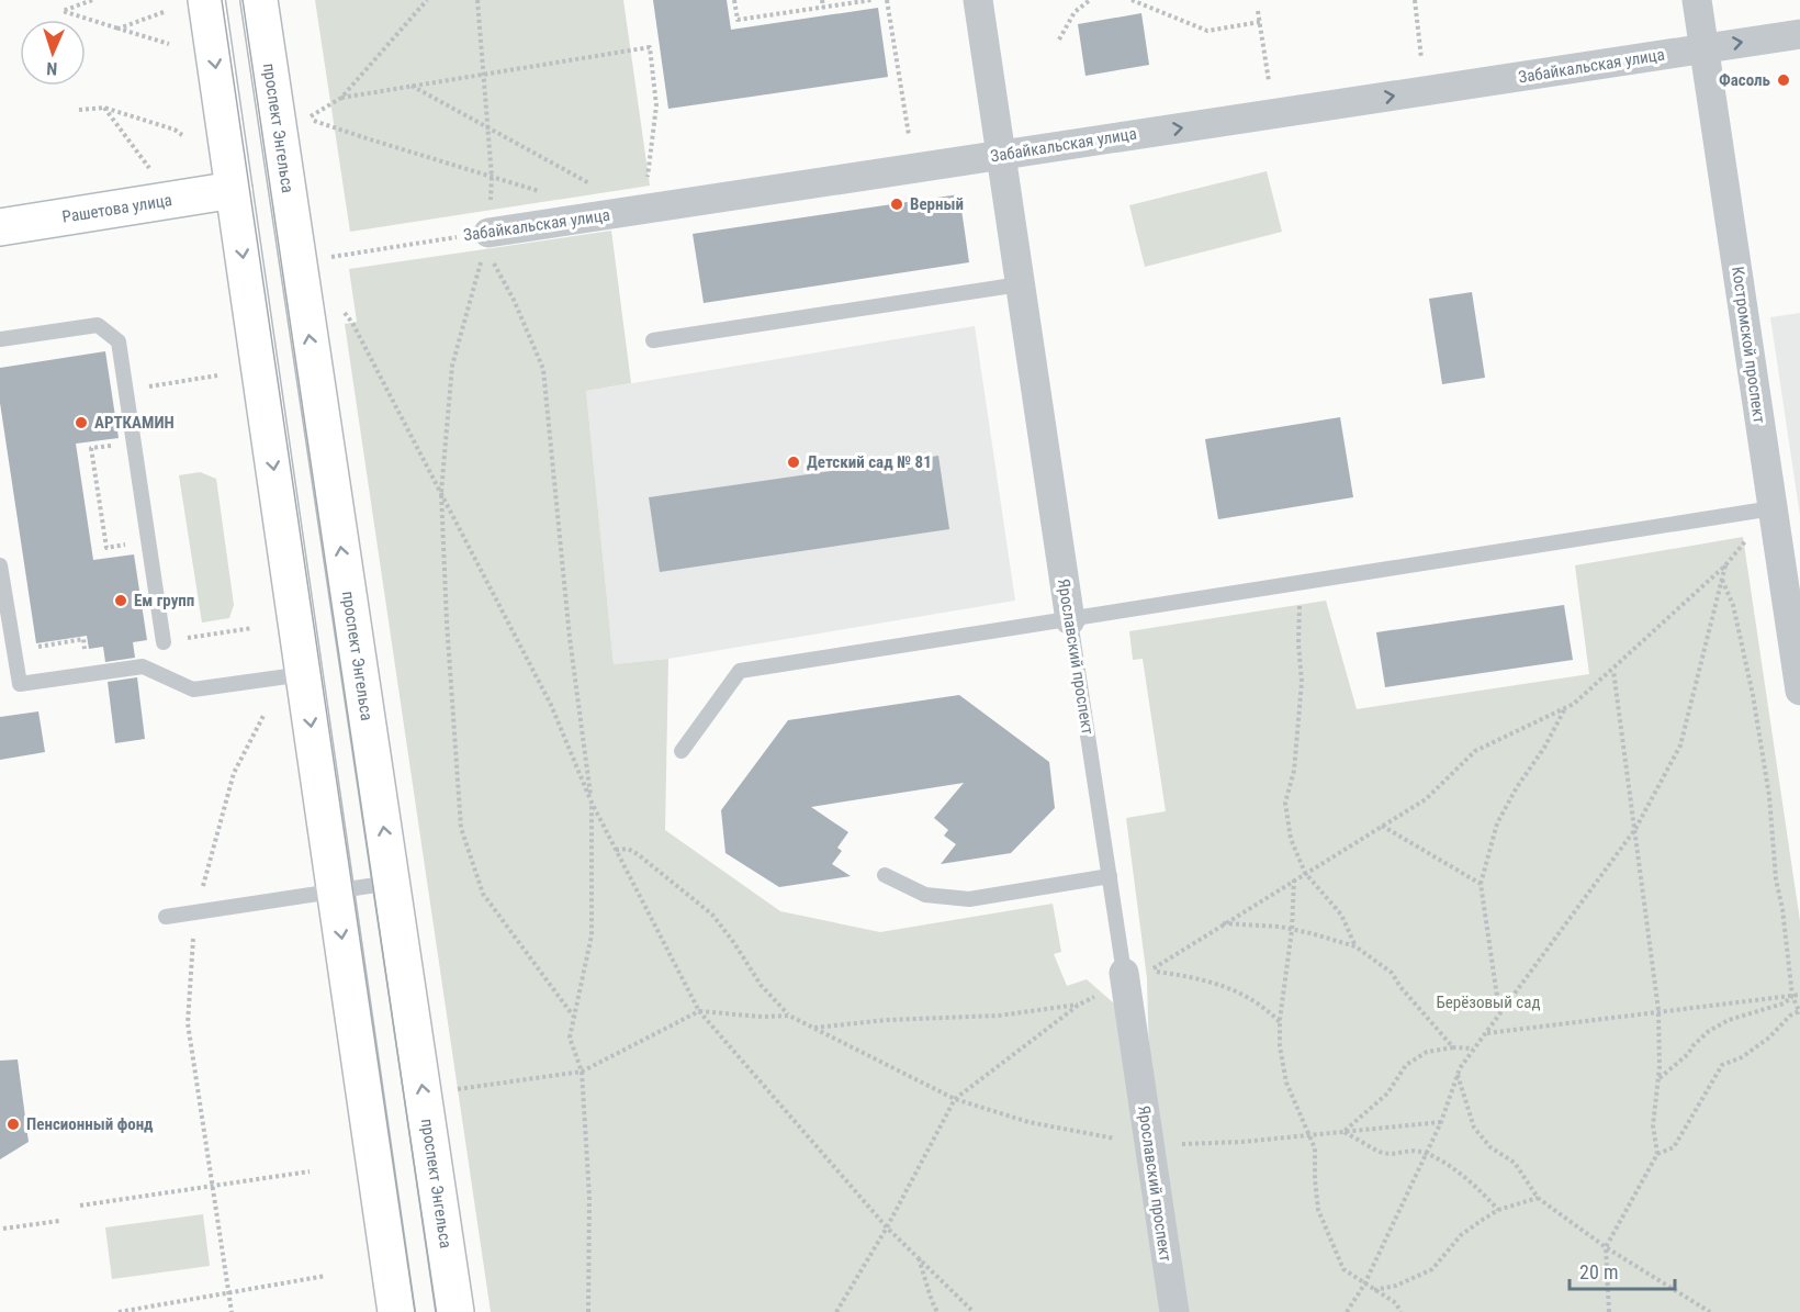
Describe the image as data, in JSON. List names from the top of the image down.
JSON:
{
  "streets": {
    "main road": ["проспект Энгельса", "Рашетова улица"],
    "street": ["Забайкальская улица", "Костромской проспект", "Ярославский проспект"]
  },
  "crossings": [
    ["Забайкальская улица", "Костромской проспект"],
    ["Забайкальская улица", "Ярославский проспект"],
    ["проспект Энгельса", "Рашетова улица"]
  ],
  "one_way": ["Забайкальская улица"],
  "parks": ["Берёзовый сад"],
  "places": [
    "Фасоль",
    "Верный",
    "АРТКАМИН",
    "Детский сад № 81",
    "Ем групп",
    "Пенсионный фонд"
  ],
  "scale_bar": "20 m",
  "north": "bottom"
}
